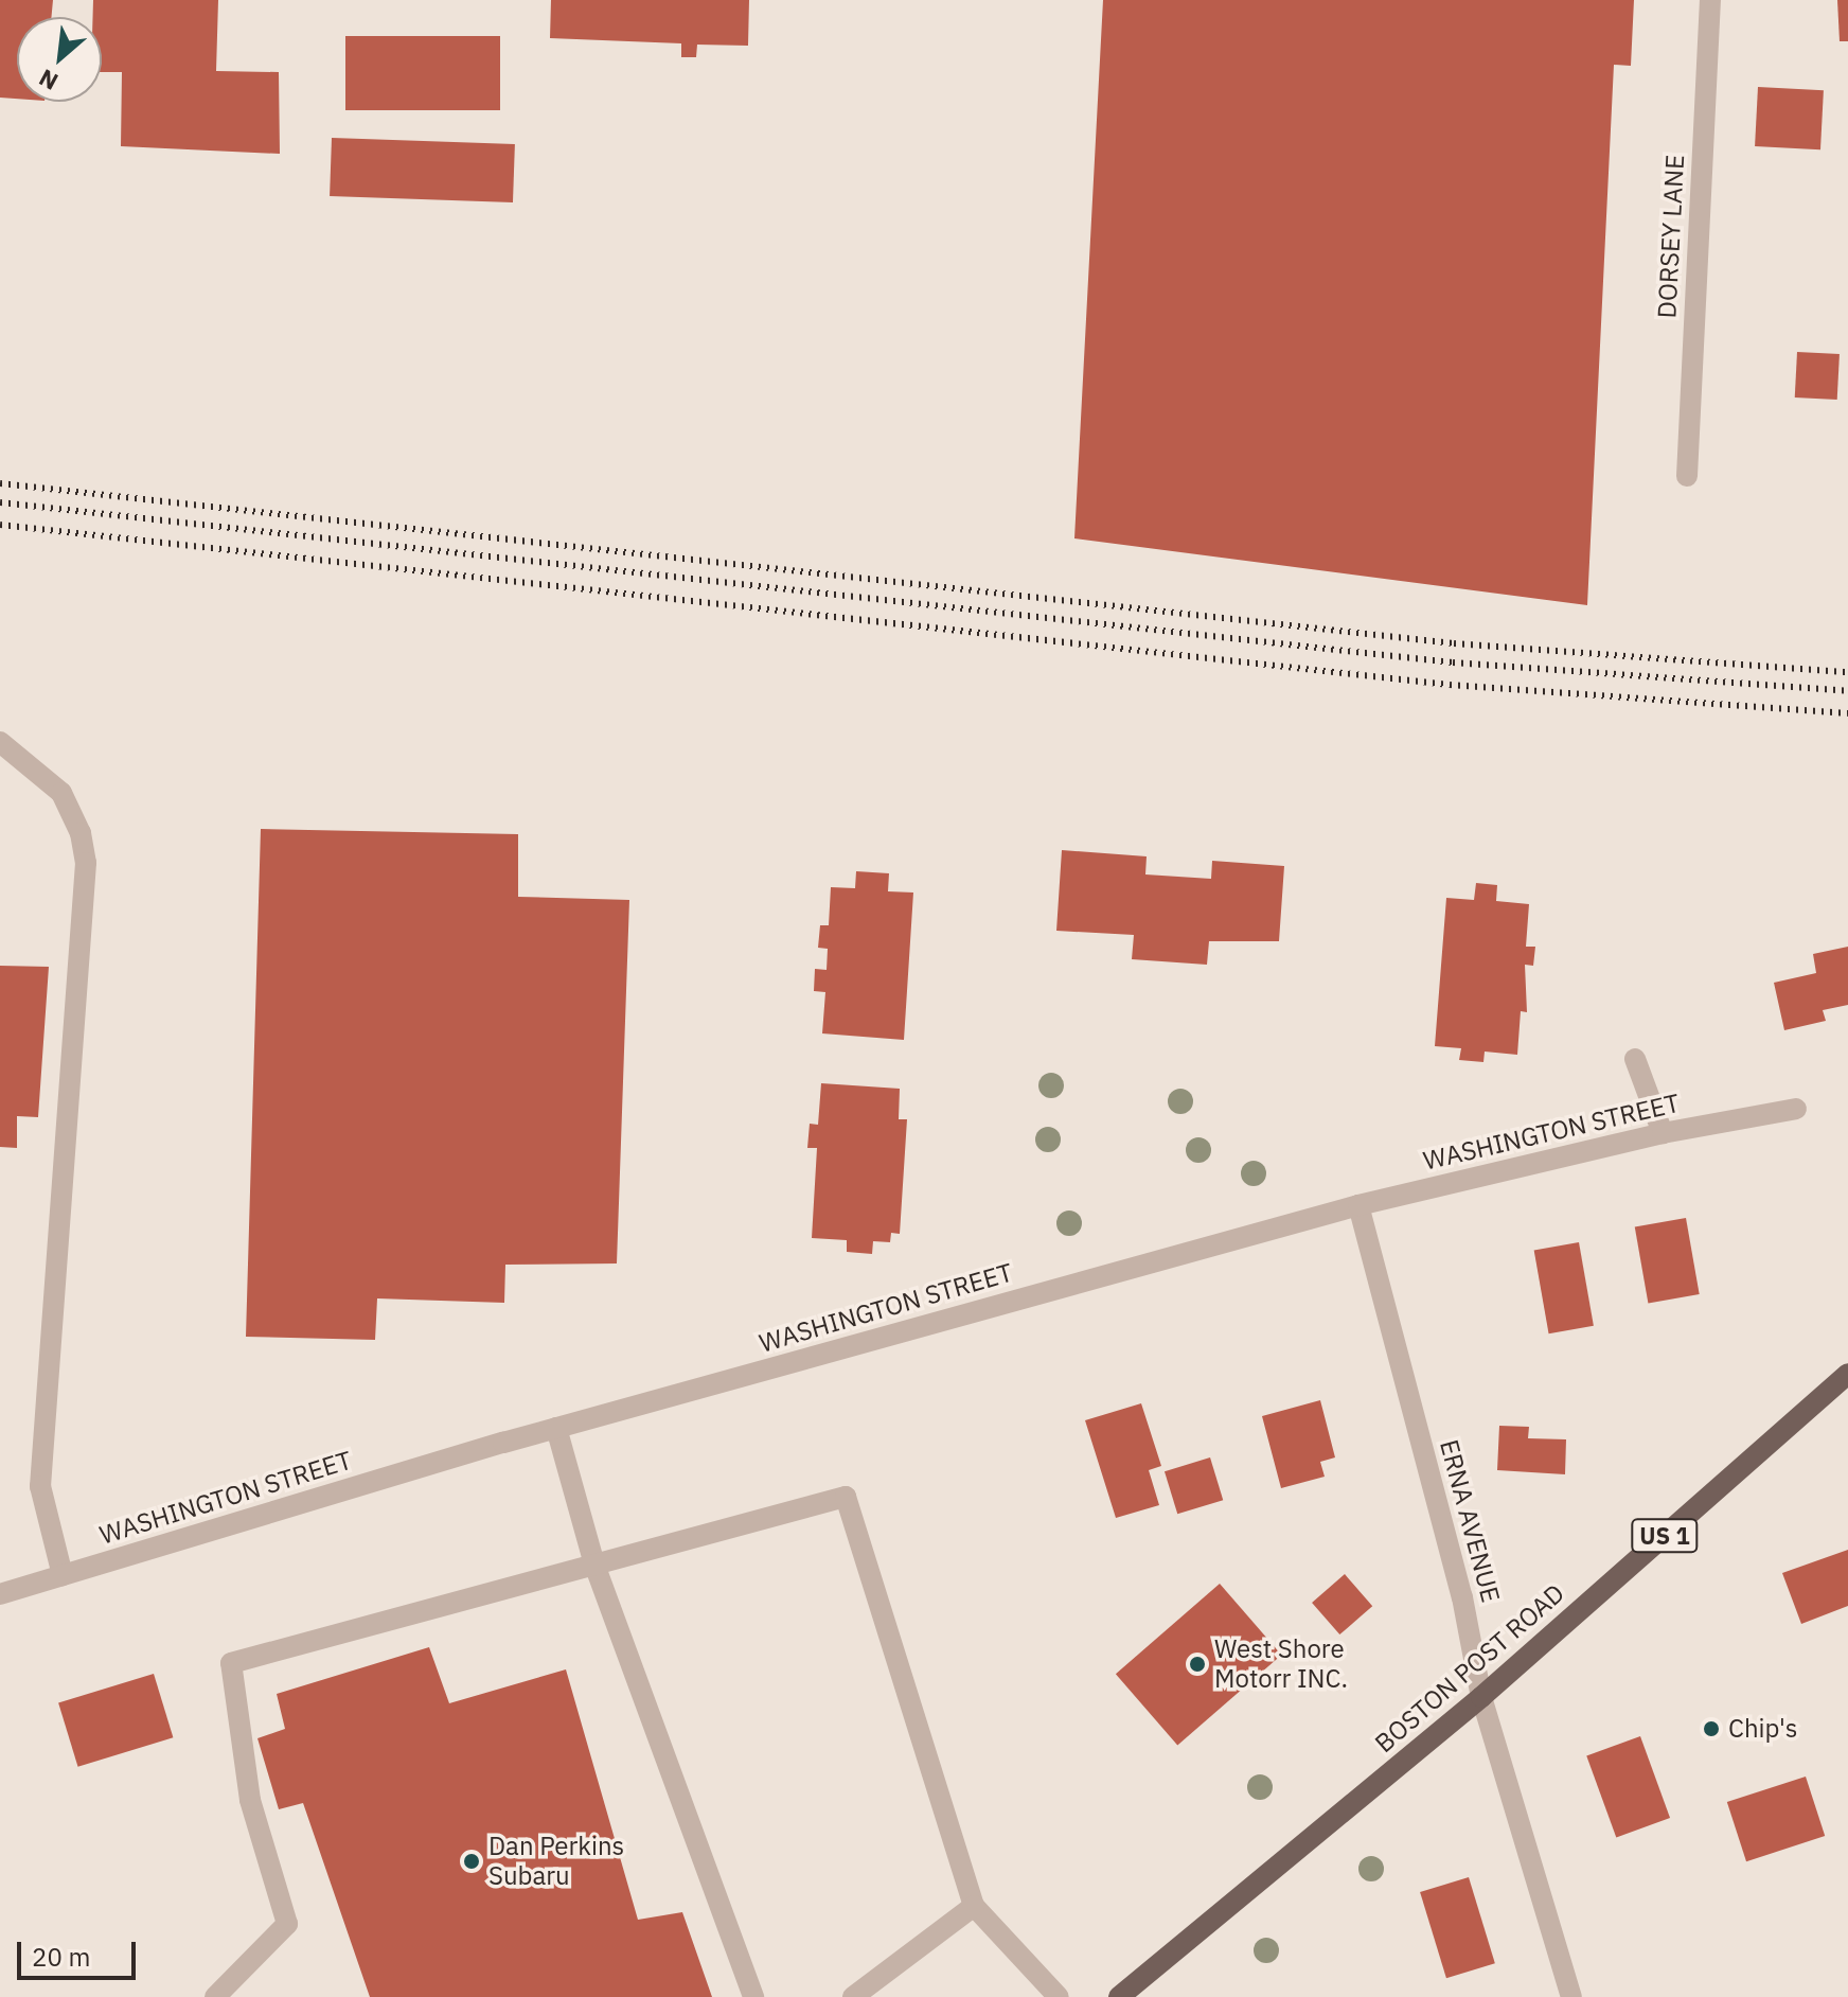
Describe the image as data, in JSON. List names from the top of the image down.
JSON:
{
  "streets": {
    "main road": ["US 1", "BOSTON POST ROAD"],
    "street": ["DORSEY LANE", "WASHINGTON STREET", "ERNA AVENUE"]
  },
  "crossings": [
    ["WASHINGTON STREET", "ERNA AVENUE"],
    ["ERNA AVENUE", "BOSTON POST ROAD"]
  ],
  "places": ["West Shore Motorr INC.", "Chip's", "Dan Perkins Subaru"],
  "scale_bar": "20 m",
  "north": "bottom left"
}
